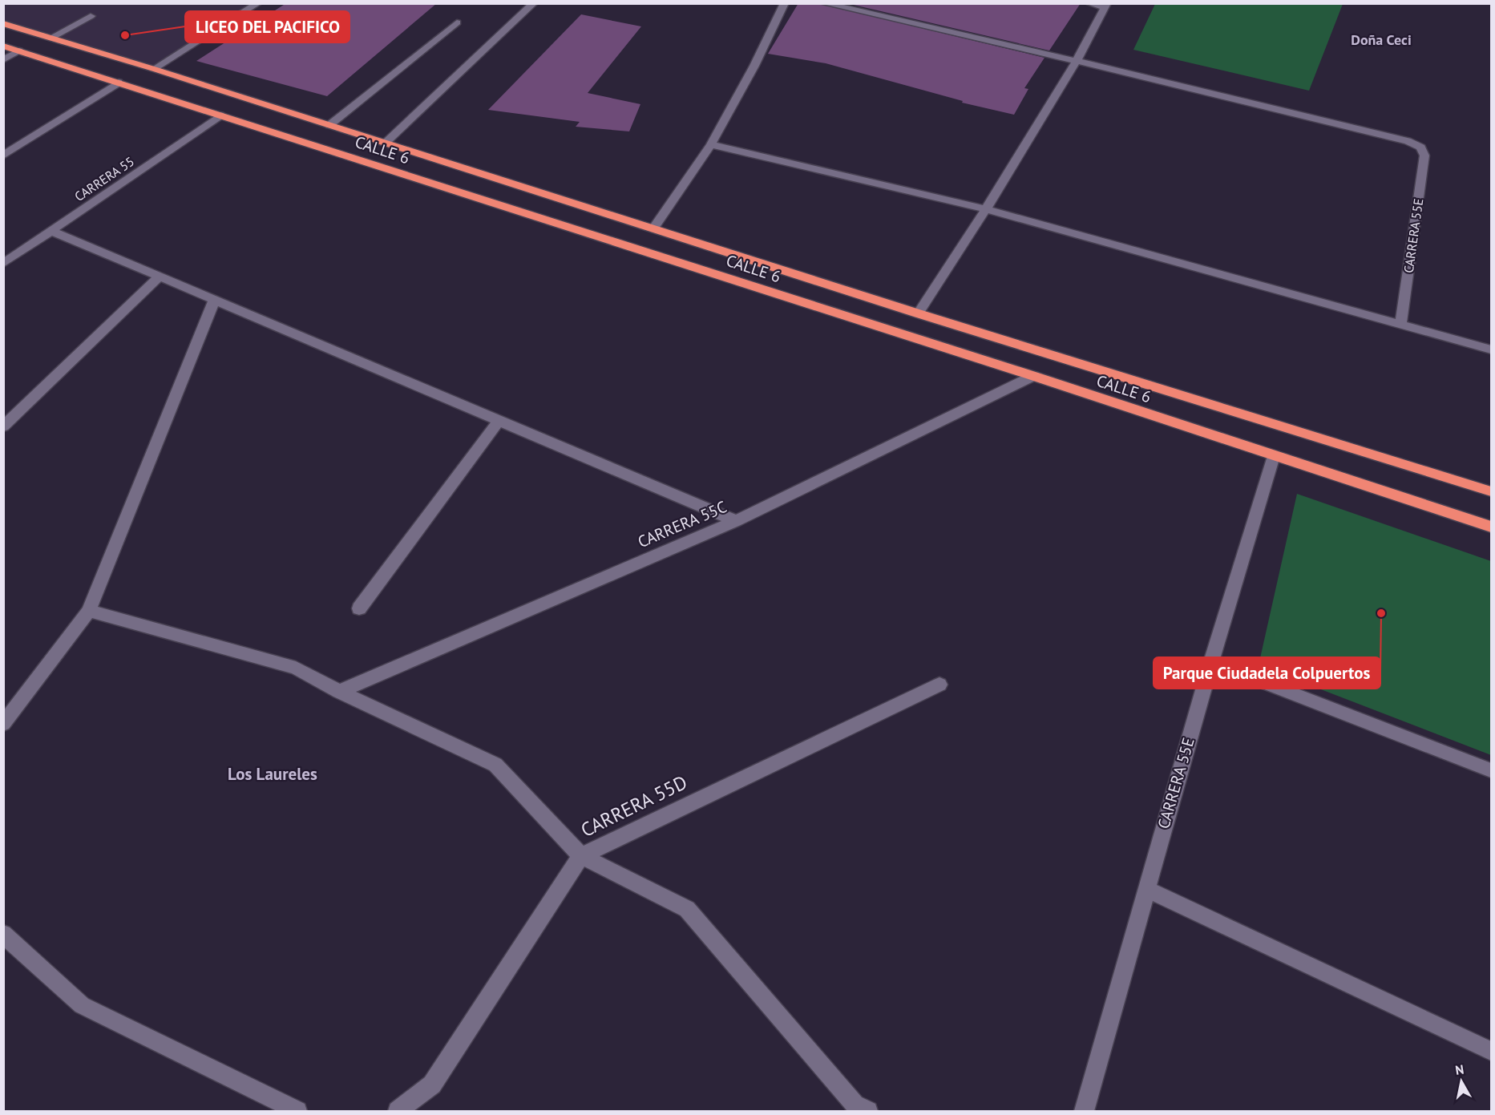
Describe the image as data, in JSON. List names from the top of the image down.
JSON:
{
  "streets": {
    "highway": ["CALLE 6"],
    "street": [
      "CARRERA 55",
      "CARRERA 55E",
      "CARRERA 55C",
      "CARRERA 55D"
    ]
  },
  "crossings": [
    ["CALLE 6", "CARRERA 55"],
    ["CALLE 6", "CARRERA 55E"],
    ["CALLE 6", "CARRERA 55C"]
  ],
  "districts": ["Doña Ceci", "Los Laureles"],
  "places": ["LICEO DEL PACIFICO", "Parque Ciudadela Colpuertos"],
  "north": "top"
}
